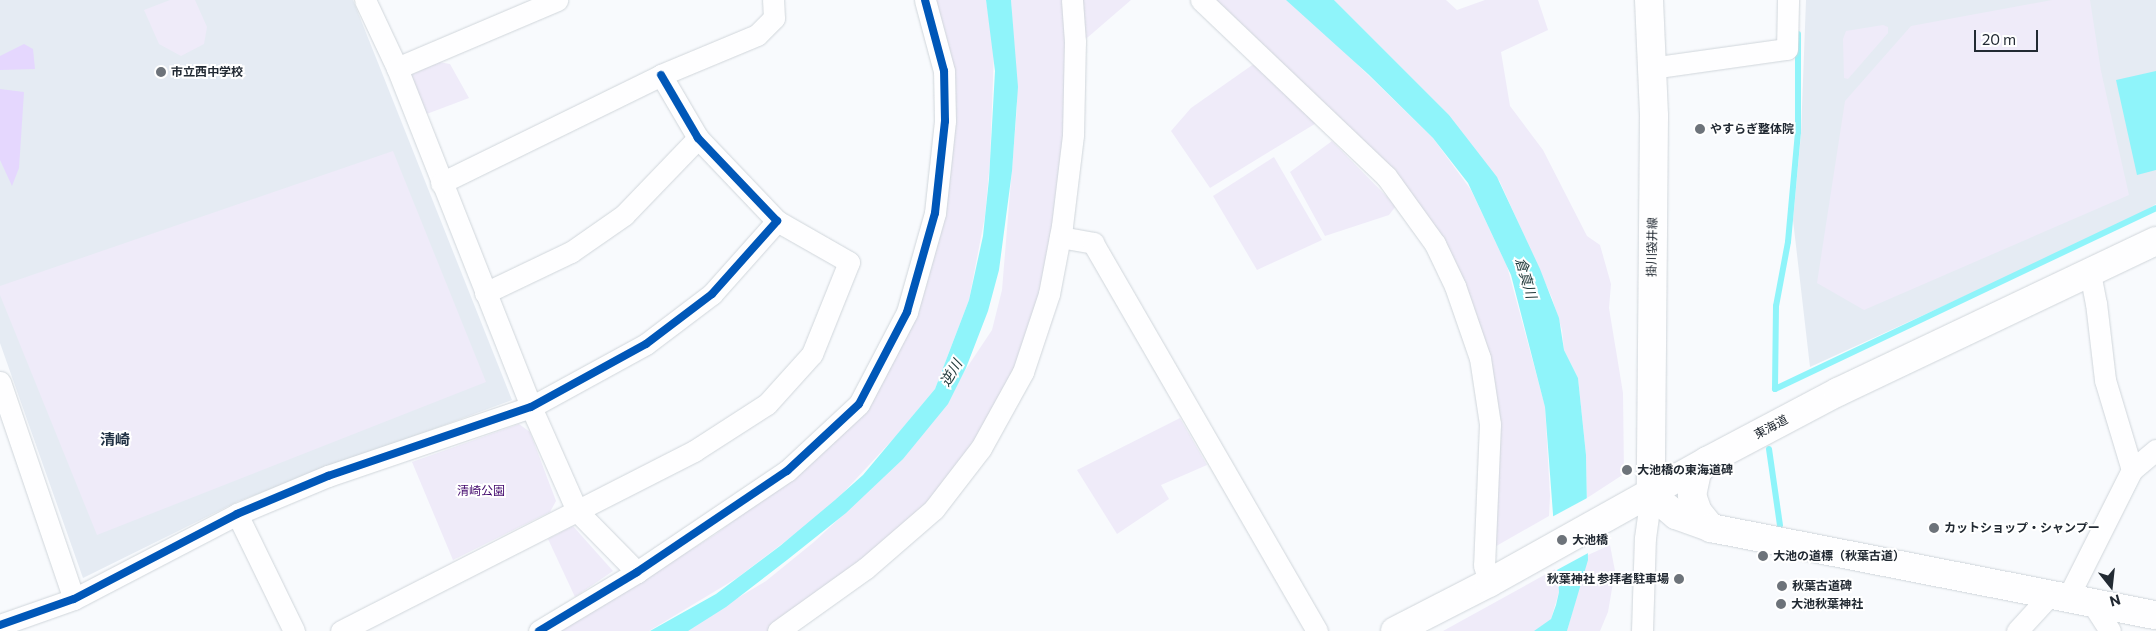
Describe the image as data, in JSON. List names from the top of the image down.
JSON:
{
  "streets": {
    "main road": ["掛川袋井線", "東海道"]
  },
  "crossings": [
    ["掛川袋井線", "東海道"]
  ],
  "districts": ["清崎"],
  "water": ["倉真川", "逆川"],
  "parks": ["清崎公園"],
  "places": [
    "市立西中学校",
    "やすらぎ整体院",
    "大池橋の東海道碑",
    "カットショップ・シャンプー",
    "大池橋",
    "大池の道標（秋葉古道）",
    "秋葉神社 参拝者駐車場",
    "秋葉古道碑",
    "大池秋葉神社"
  ],
  "scale_bar": "20 m",
  "north": "bottom"
}
